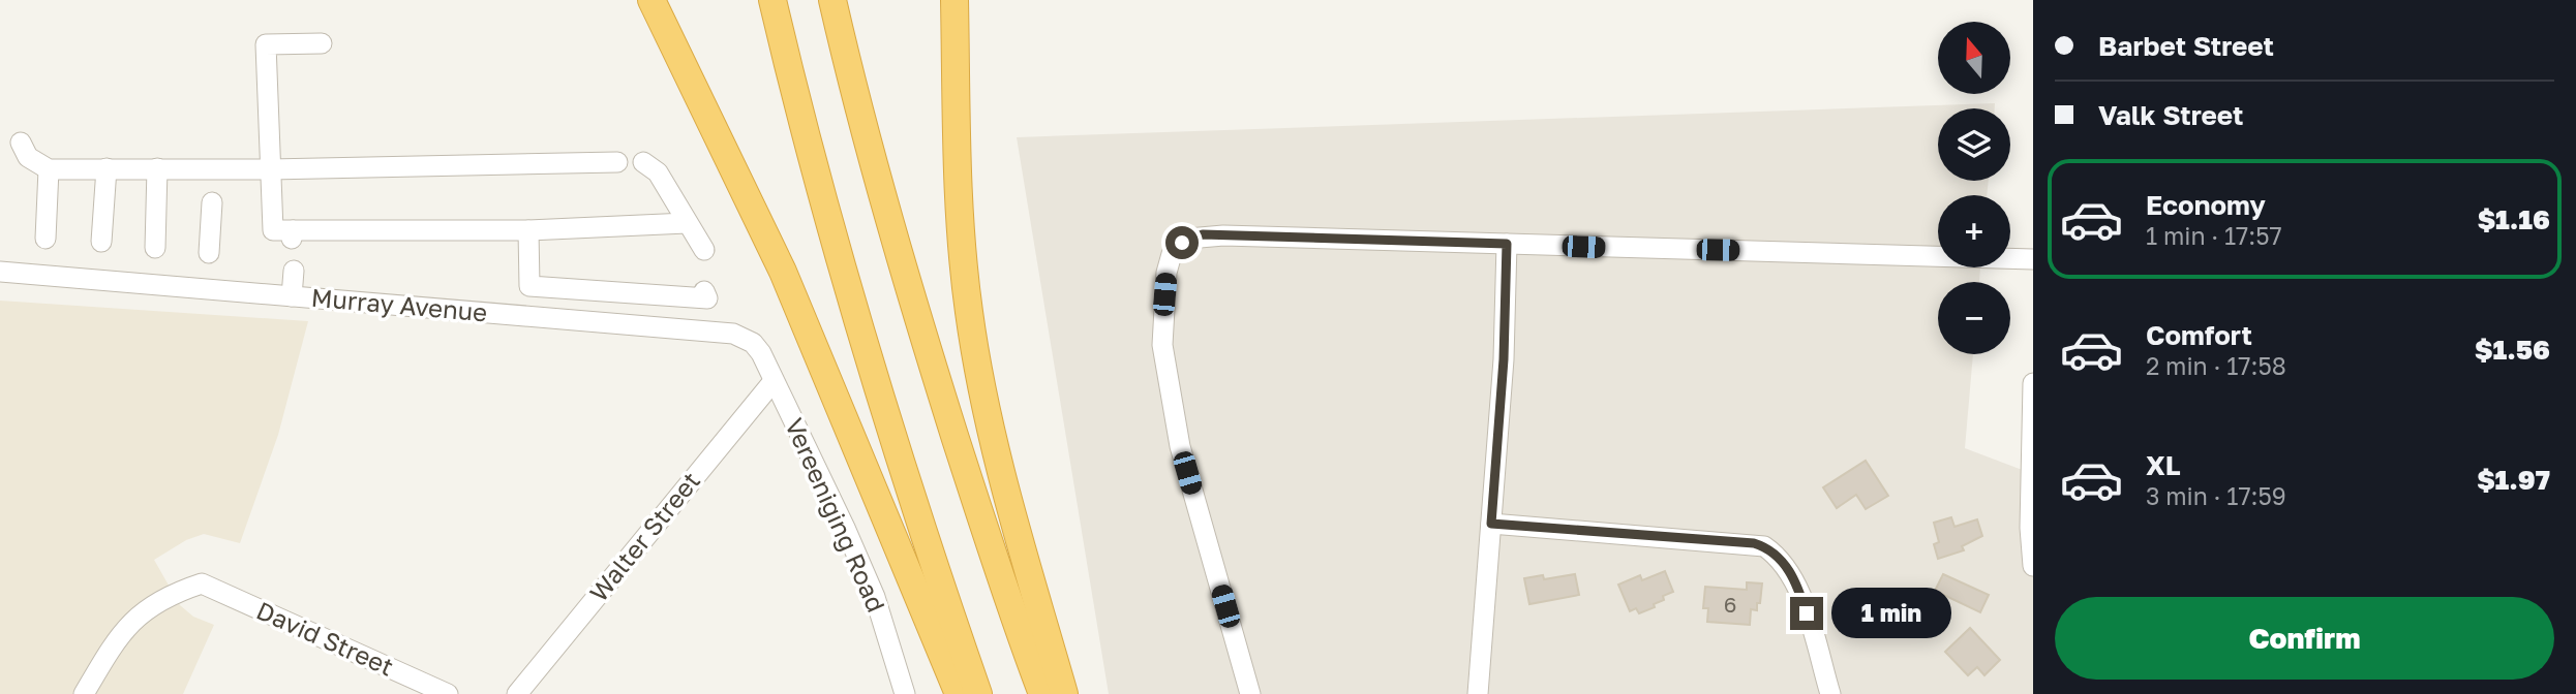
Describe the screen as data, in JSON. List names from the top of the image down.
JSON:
{
  "streets": {
    "street": [
      "Murray Avenue",
      "Vereeniging Road",
      "Walter Street",
      "David Street"
    ]
  },
  "crossings": [
    ["Murray Avenue", "Vereeniging Road"],
    ["Murray Avenue", "Walter Street"],
    ["Vereeniging Road", "Walter Street"]
  ],
  "house_numbers": ["6"],
  "north": "top",
  "page": {
    "banner": ["Barbet Street", "Valk Street"],
    "map_buttons": ["+", "−"],
    "list": [
      {
        "name": "Economy",
        "note": "1 min · 17:57",
        "value": "$1.16"
      },
      {
        "name": "Comfort",
        "note": "2 min · 17:58",
        "value": "$1.56"
      },
      {
        "name": "XL",
        "note": "3 min · 17:59",
        "value": "$1.97"
      }
    ],
    "buttons": "Confirm",
    "bubble": "1 min"
  }
}
